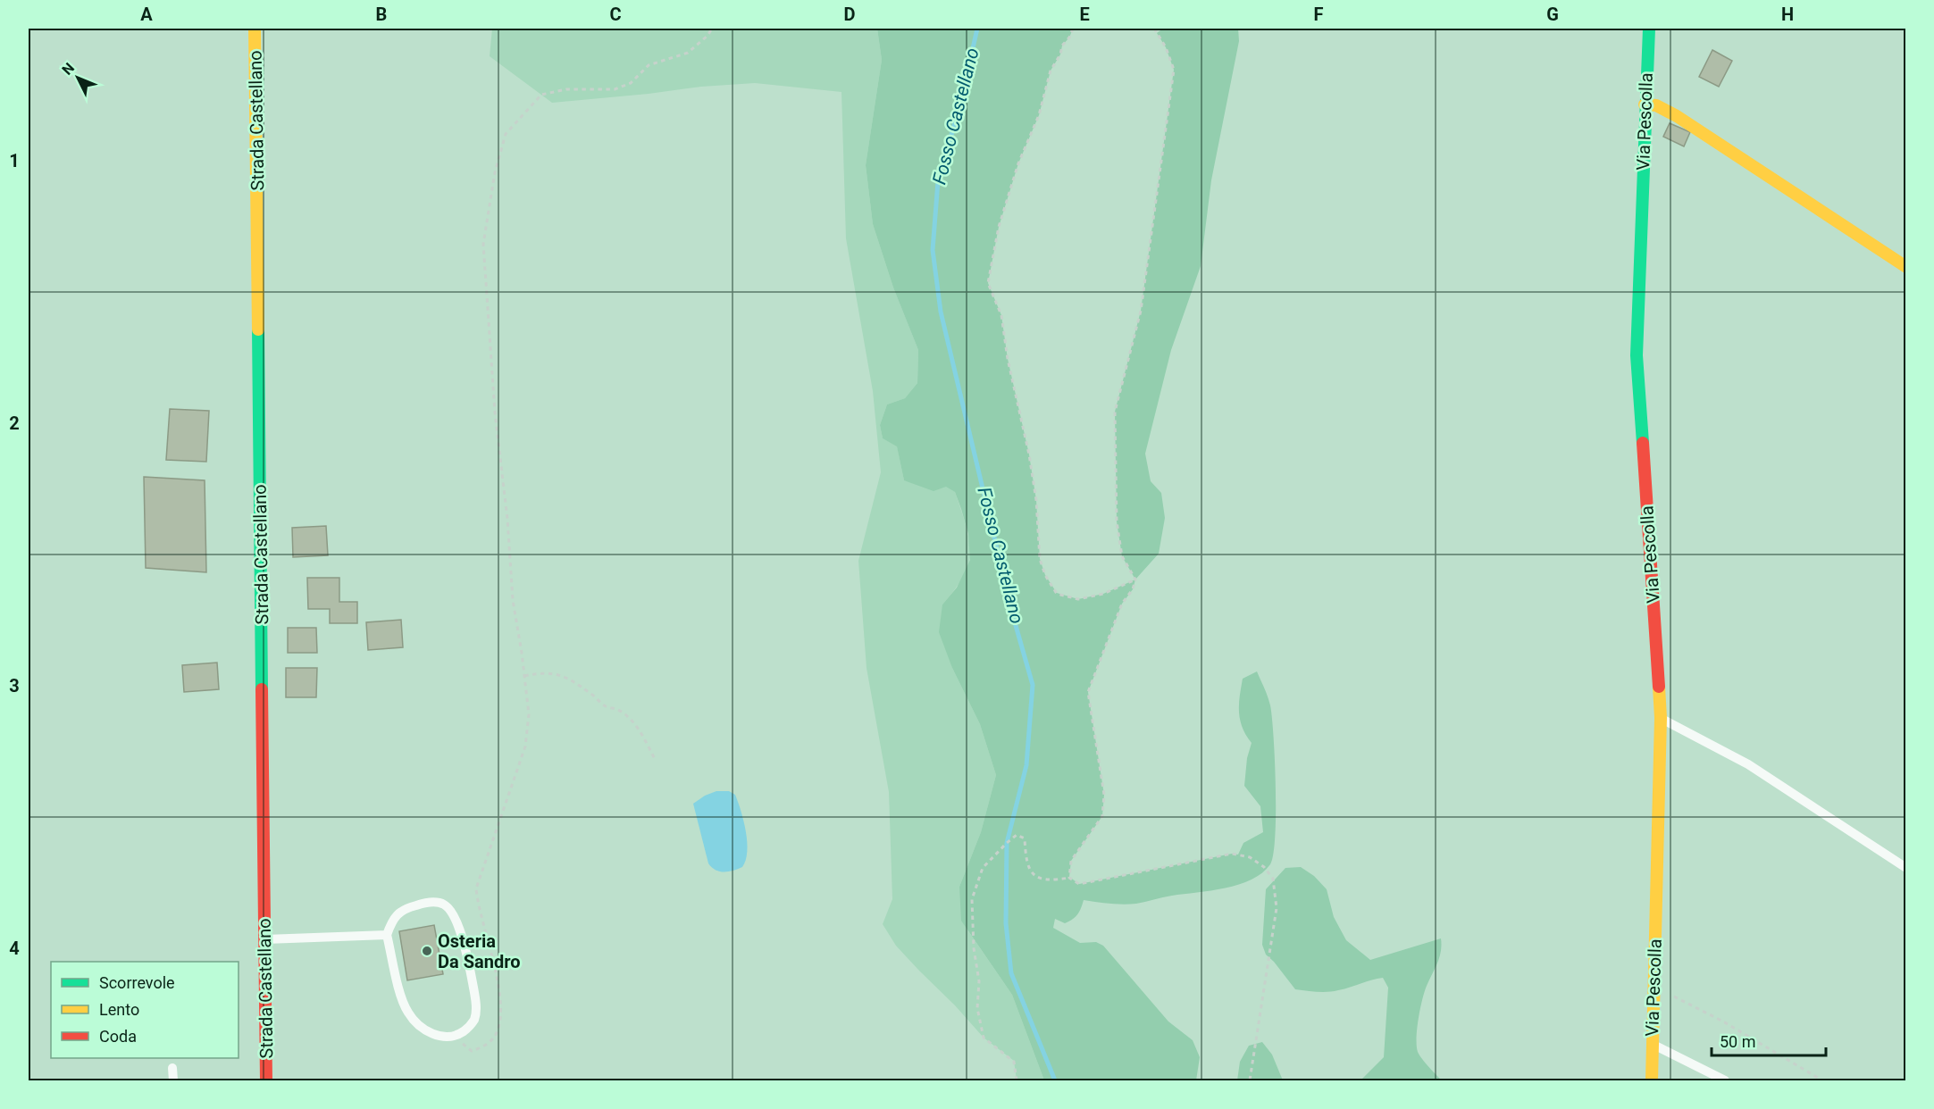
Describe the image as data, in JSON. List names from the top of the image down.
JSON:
{
  "streets": {
    "street": ["Strada Castellano", "Via Pescolla"]
  },
  "water": ["Fosso Castellano"],
  "places": ["Osteria Da Sandro"],
  "legend": ["Scorrevole", "Lento", "Coda"],
  "scale_bar": "50 m",
  "north": "top left",
  "grid": {
    "columns": [
      "A",
      "B",
      "C",
      "D",
      "E",
      "F",
      "G",
      "H"
    ],
    "rows": [
      "1",
      "2",
      "3",
      "4"
    ]
  }
}
